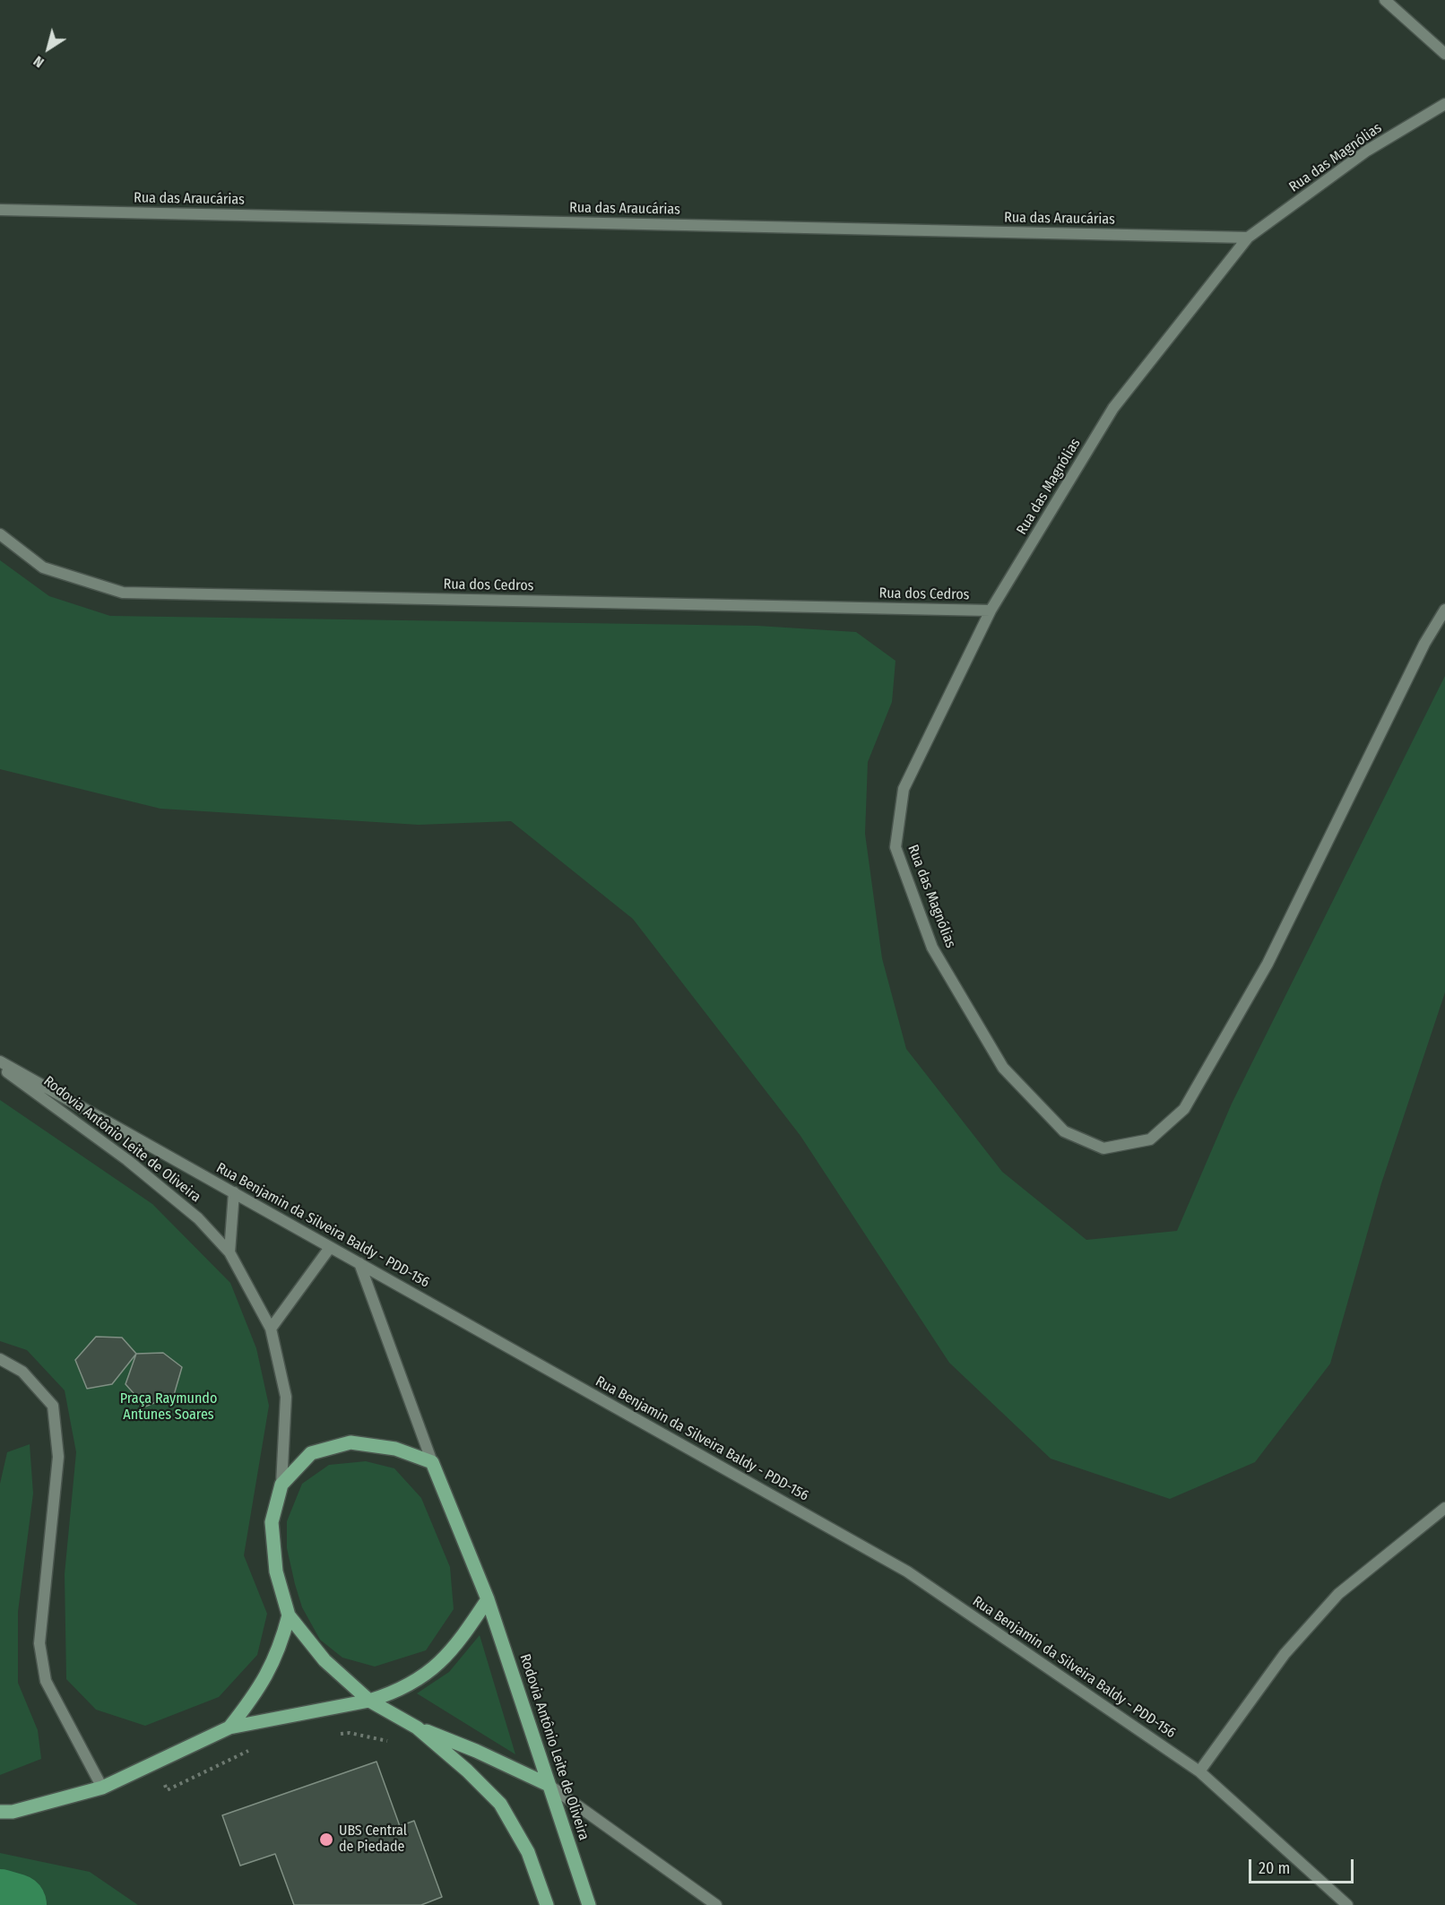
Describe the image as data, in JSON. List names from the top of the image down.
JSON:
{
  "streets": {
    "main road": ["Rodovia Antônio Leite de Oliveira"],
    "street": [
      "Rua das Magnólias",
      "Rua das Araucárias",
      "Rua dos Cedros",
      "Rua Benjamin da Silveira Baldy - PDD-156"
    ]
  },
  "crossings": [
    ["Rua das Magnólias", "Rua das Araucárias"],
    ["Rua das Magnólias", "Rua dos Cedros"],
    ["Rodovia Antônio Leite de Oliveira", "Rua Benjamin da Silveira Baldy - PDD-156"]
  ],
  "parks": ["Praça Raymundo Antunes Soares"],
  "places": ["UBS Central de Piedade"],
  "scale_bar": "20 m",
  "north": "bottom left"
}
